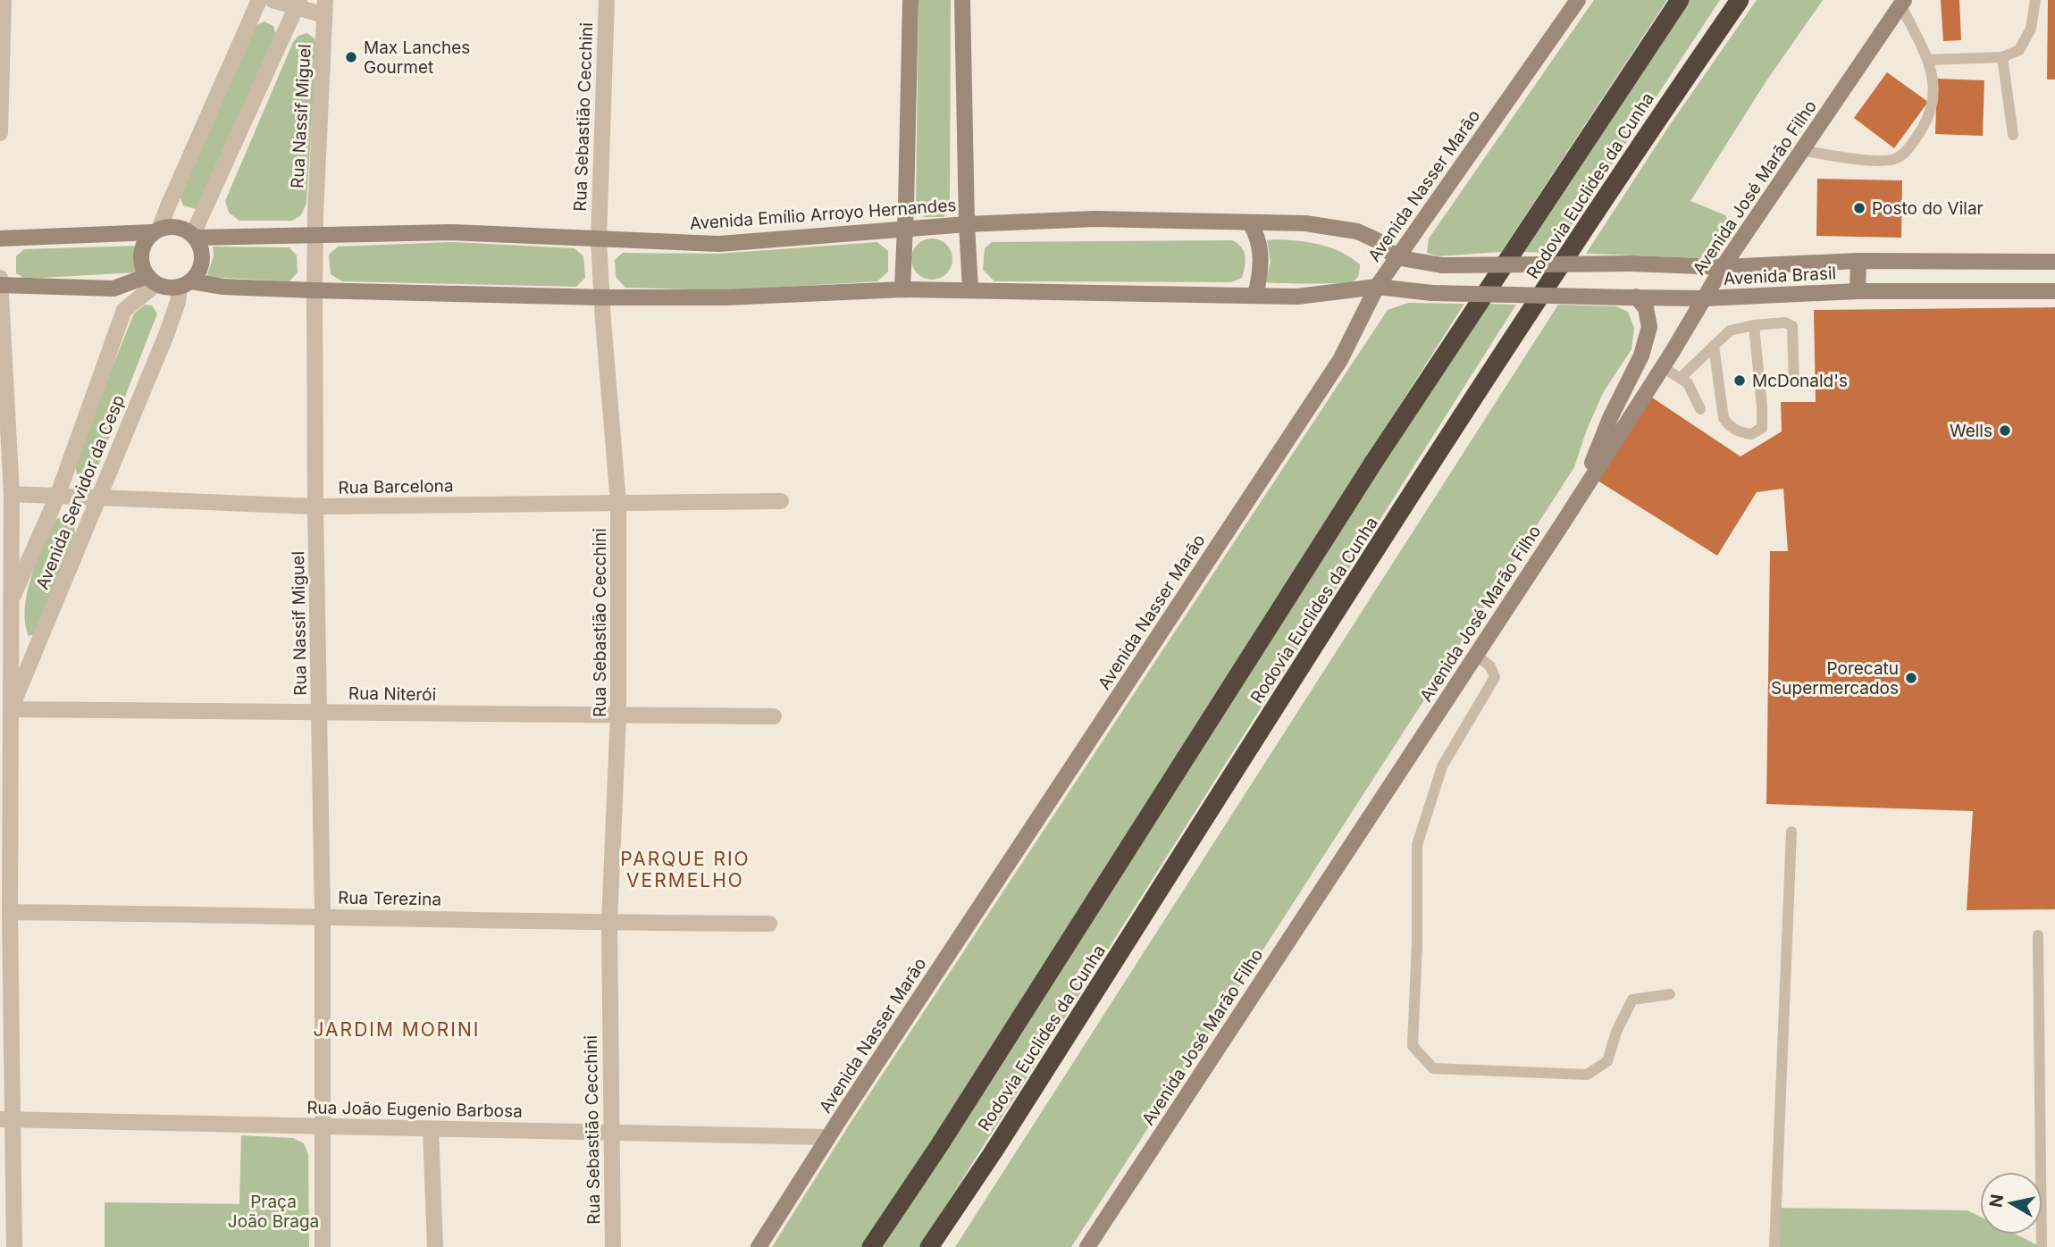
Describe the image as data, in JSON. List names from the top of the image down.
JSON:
{
  "streets": {
    "highway": ["Rodovia Euclides da Cunha"],
    "main road": [
      "Avenida Nasser Marão",
      "Avenida José Marão Filho",
      "Avenida Emílio Arroyo Hernandes",
      "Avenida Brasil"
    ],
    "street": [
      "Rua Nassif Miguel",
      "Rua Sebastião Cecchini",
      "Rua Barcelona",
      "Avenida Servidor da Cesp",
      "Rua Niterói",
      "Rua Terezina",
      "Rua João Eugenio Barbosa"
    ]
  },
  "crossings": [
    ["Rua Nassif Miguel", "Avenida Emílio Arroyo Hernandes"],
    ["Rua Nassif Miguel", "Rua Barcelona"],
    ["Rua Nassif Miguel", "Rua Niterói"],
    ["Rua Nassif Miguel", "Rua Terezina"],
    ["Rua Nassif Miguel", "Rua João Eugenio Barbosa"],
    ["Rua Sebastião Cecchini", "Avenida Emílio Arroyo Hernandes"],
    ["Rua Sebastião Cecchini", "Rua Barcelona"],
    ["Rua Sebastião Cecchini", "Rua Niterói"],
    ["Rua Sebastião Cecchini", "Rua Terezina"],
    ["Rua Sebastião Cecchini", "Rua João Eugenio Barbosa"],
    ["Avenida Nasser Marão", "Avenida Emílio Arroyo Hernandes"],
    ["Avenida Nasser Marão", "Avenida Brasil"],
    ["Avenida Nasser Marão", "Rua João Eugenio Barbosa"],
    ["Avenida José Marão Filho", "Avenida Brasil"],
    ["Avenida Emílio Arroyo Hernandes", "Avenida Brasil"],
    ["Avenida Emílio Arroyo Hernandes", "Avenida Servidor da Cesp"],
    ["Rua Barcelona", "Avenida Servidor da Cesp"],
    ["Avenida Servidor da Cesp", "Rua Niterói"]
  ],
  "districts": ["PARQUE RIO VERMELHO", "JARDIM MORINI"],
  "parks": ["Praça João Braga"],
  "places": [
    "Max Lanches Gourmet",
    "Posto do Vilar",
    "McDonald's",
    "Wells",
    "Porecatu Supermercados"
  ],
  "north": "left"
}
